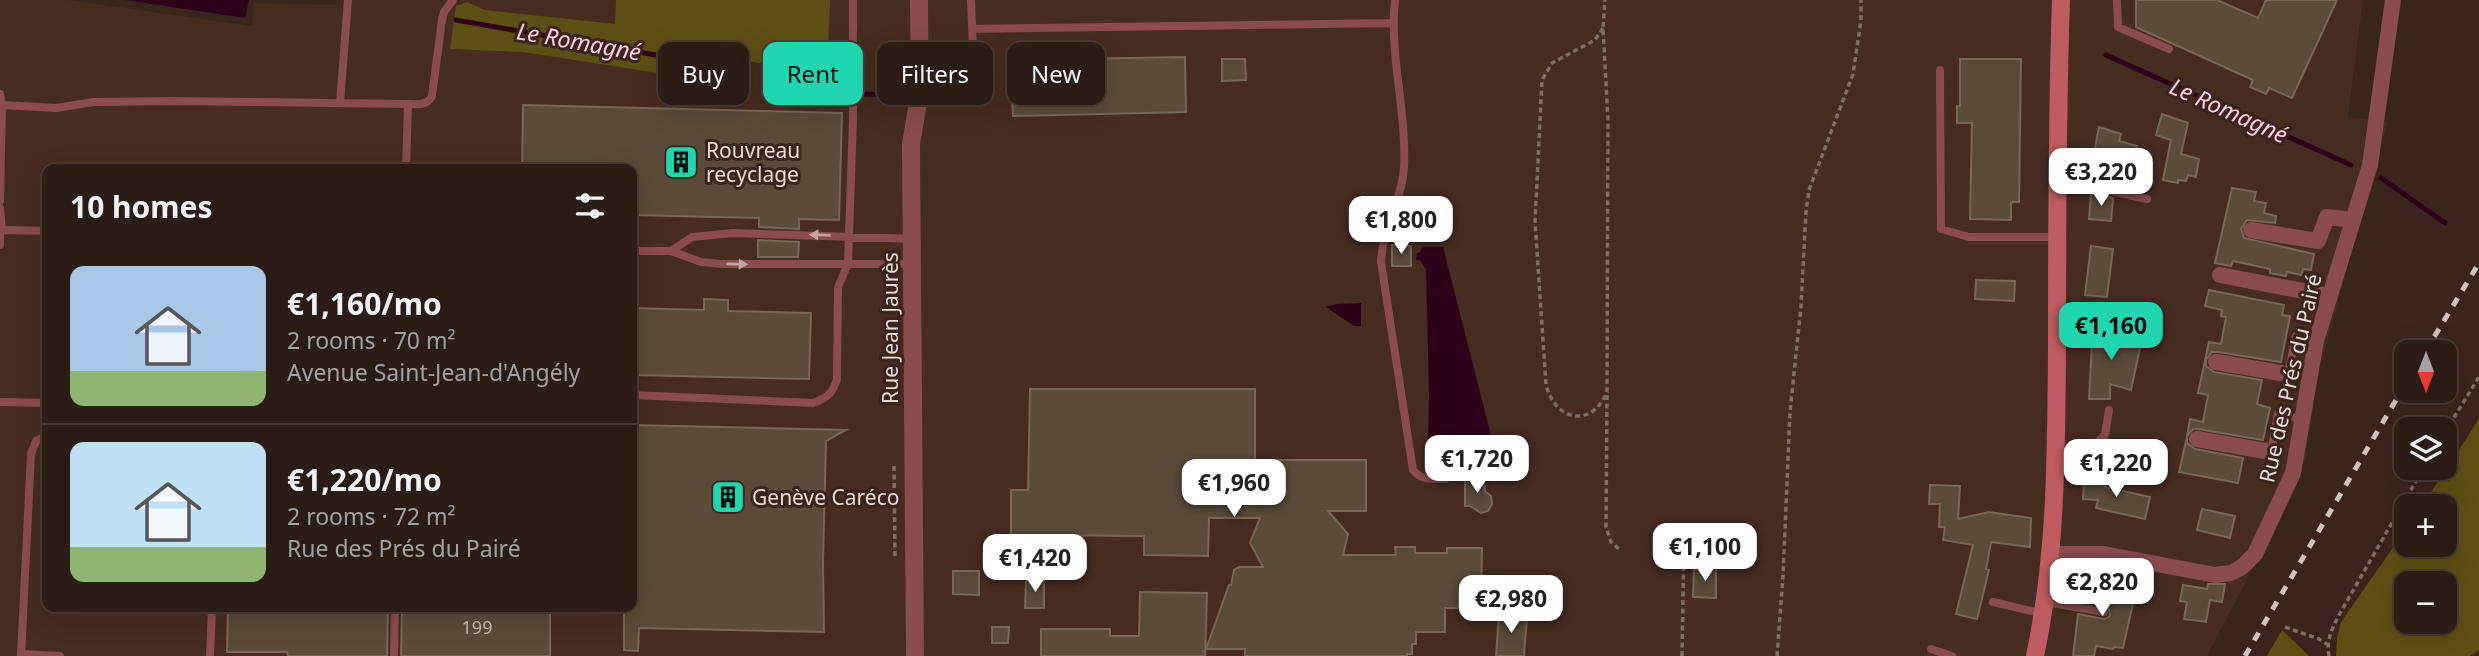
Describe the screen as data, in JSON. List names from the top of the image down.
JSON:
{
  "streets": {
    "street": ["Rue Jean Jaurès", "Rue des Prés du Pairé"]
  },
  "water": ["Le Romagné"],
  "places": {
    "building": ["Rouvreau recyclage", "Genève Caréco"]
  },
  "house_numbers": ["199"],
  "north": "bottom",
  "page": {
    "chip": [
      "Buy",
      "Rent",
      "Filters",
      "New"
    ],
    "price": [
      "€3,220",
      "€1,800",
      "€1,160",
      "€1,720",
      "€1,220",
      "€1,960",
      "€1,100",
      "€1,420",
      "€2,820",
      "€2,980"
    ],
    "heading": "10 homes",
    "list": [
      {
        "name": "€1,160/mo",
        "note": "2 rooms · 70 m² · Avenue Saint-Jean-d'Angély"
      },
      {
        "name": "€1,220/mo",
        "note": "2 rooms · 72 m² · Rue des Prés du Pairé"
      }
    ],
    "map_buttons": ["+", "−"]
  }
}
